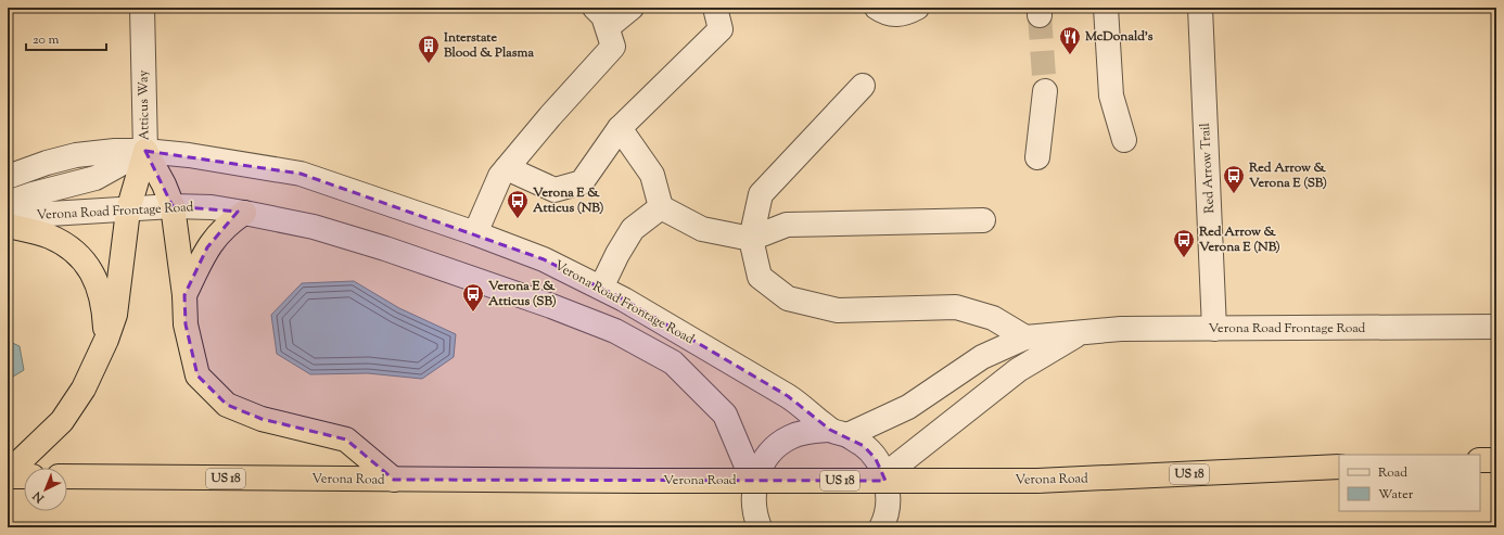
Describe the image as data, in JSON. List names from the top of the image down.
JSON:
{
  "streets": {
    "highway": ["US 18", "Verona Road"],
    "street": ["Atticus Way", "Red Arrow Trail", "Verona Road Frontage Road"]
  },
  "crossings": [
    ["Atticus Way", "Verona Road Frontage Road"],
    ["Red Arrow Trail", "Verona Road Frontage Road"]
  ],
  "places": {
    "restaurant": ["McDonald's"],
    "building": ["Interstate Blood & Plasma"],
    "bus stop": [
      "Red Arrow & Verona E (SB)",
      "Verona E & Atticus (NB)",
      "Red Arrow & Verona E (NB)",
      "Verona E & Atticus (SB)"
    ]
  },
  "legend": ["Road", "Water"],
  "scale_bar": "20 m",
  "north": "bottom left"
}
